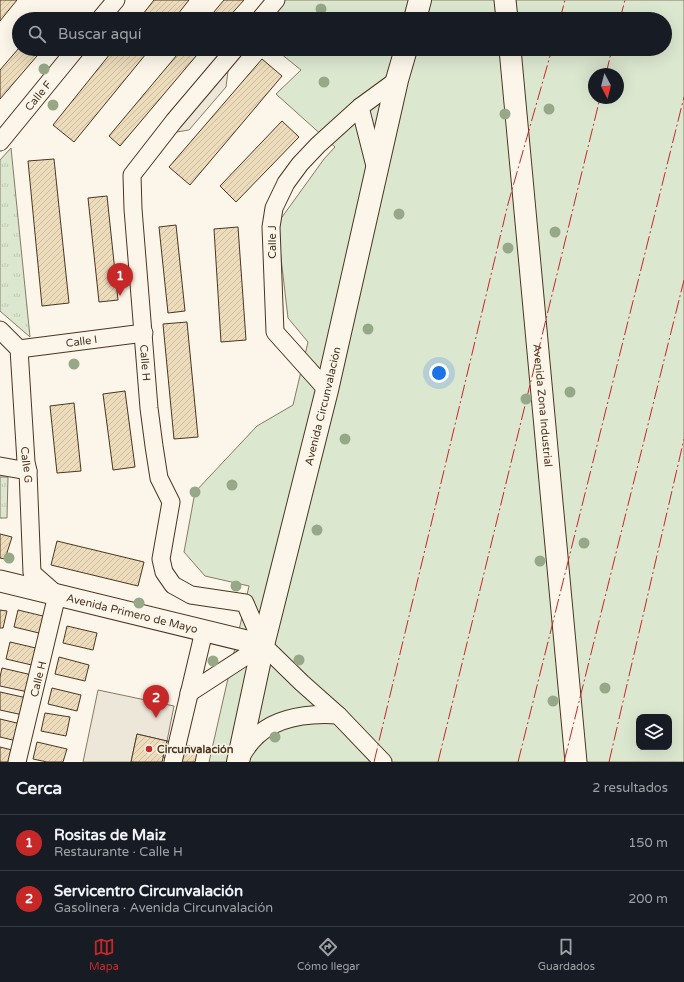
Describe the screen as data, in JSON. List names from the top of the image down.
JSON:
{
  "streets": {
    "highway": ["Avenida Circunvalación"],
    "main road": ["Avenida Zona Industrial", "Avenida Primero de Mayo"],
    "street": [
      "Calle F",
      "Calle J",
      "Calle I",
      "Calle H",
      "Calle G"
    ]
  },
  "crossings": [
    ["Calle J", "Avenida Circunvalación"],
    ["Calle I", "Calle H"],
    ["Calle I", "Calle G"],
    ["Calle H", "Avenida Circunvalación"],
    ["Calle H", "Calle G"],
    ["Calle H", "Avenida Primero de Mayo"],
    ["Avenida Circunvalación", "Avenida Primero de Mayo"],
    ["Calle G", "Avenida Primero de Mayo"]
  ],
  "places": ["Circunvalación"],
  "north": "bottom",
  "page": {
    "search": "Buscar aquí",
    "pins": ["1", "2"],
    "heading": ["Cerca", "2 resultados"],
    "list": [
      {
        "mark": "1",
        "name": "Rositas de Maiz",
        "note": "Restaurante · Calle H",
        "value": "150 m"
      },
      {
        "mark": "2",
        "name": "Servicentro Circunvalación",
        "note": "Gasolinera · Avenida Circunvalación",
        "value": "200 m"
      }
    ],
    "nav": ["Mapa", "Cómo llegar", "Guardados"]
  }
}
